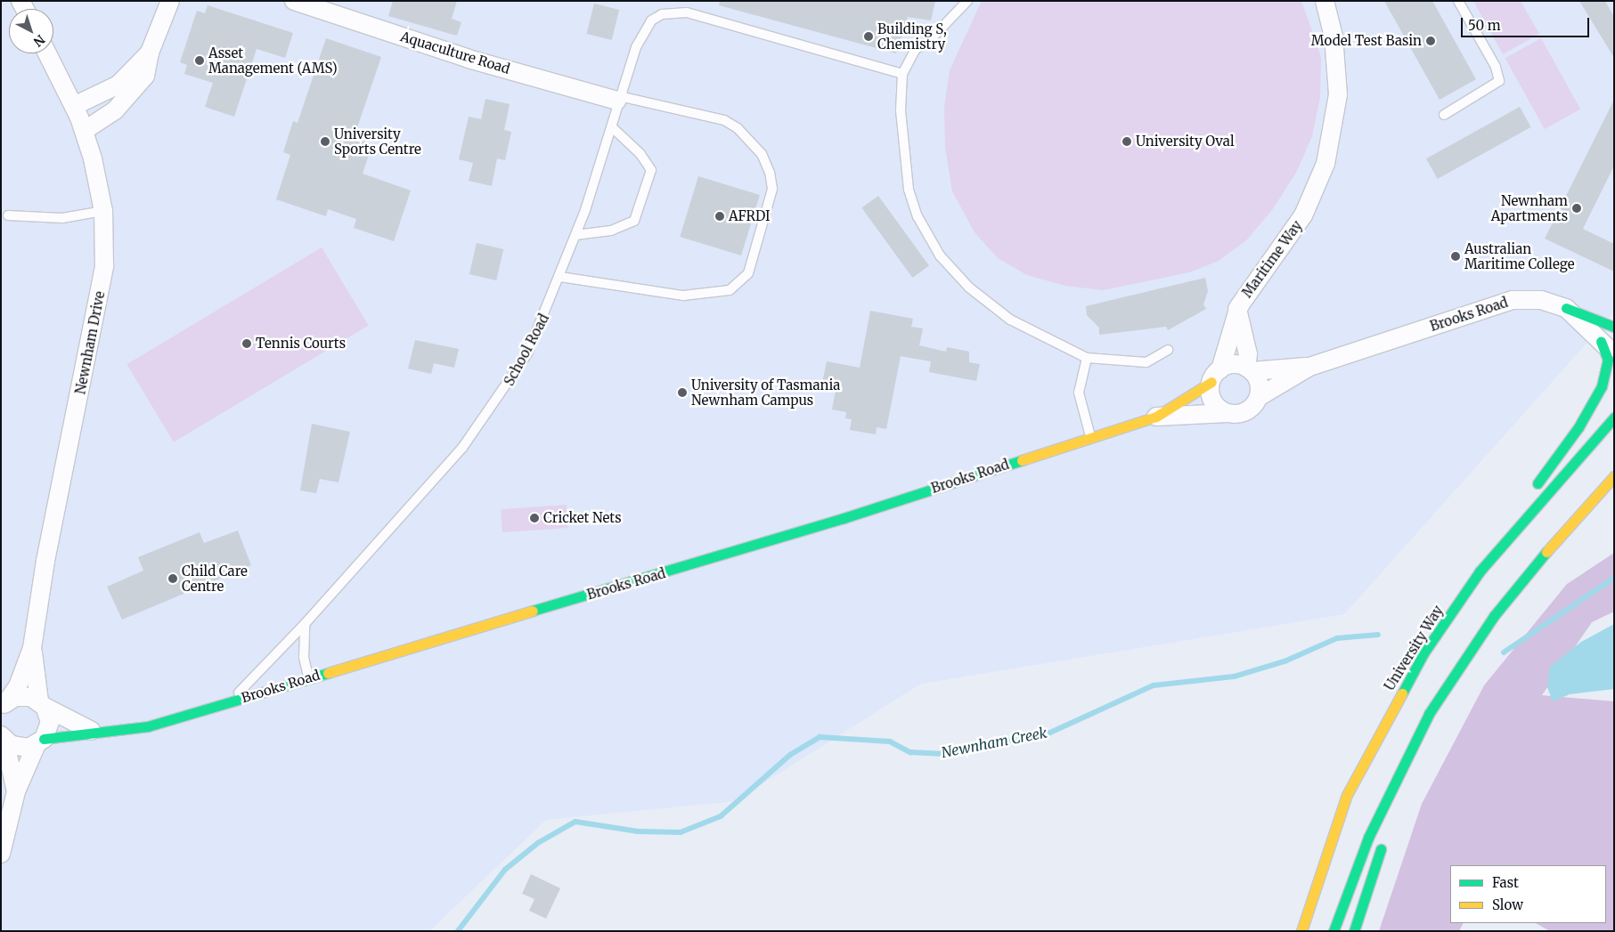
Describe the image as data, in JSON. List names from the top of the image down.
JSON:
{
  "streets": {
    "main road": ["Brooks Road", "University Way"],
    "street": ["Aquaculture Road", "Maritime Way", "Newnham Drive"],
    "lane": ["School Road"]
  },
  "crossings": [
    ["Aquaculture Road", "School Road"],
    ["Maritime Way", "Brooks Road"],
    ["Brooks Road", "Newnham Drive"],
    ["Brooks Road", "School Road"]
  ],
  "water": ["Newnham Creek"],
  "places": [
    "Building S, Chemistry",
    "Model Test Basin",
    "Asset Management (AMS)",
    "University Sports Centre",
    "University Oval",
    "Newnham Apartments",
    "AFRDI",
    "Australian Maritime College",
    "Tennis Courts",
    "University of Tasmania Newnham Campus",
    "Cricket Nets",
    "Child Care Centre"
  ],
  "legend": ["Fast", "Slow"],
  "scale_bar": "50 m",
  "north": "bottom right"
}
